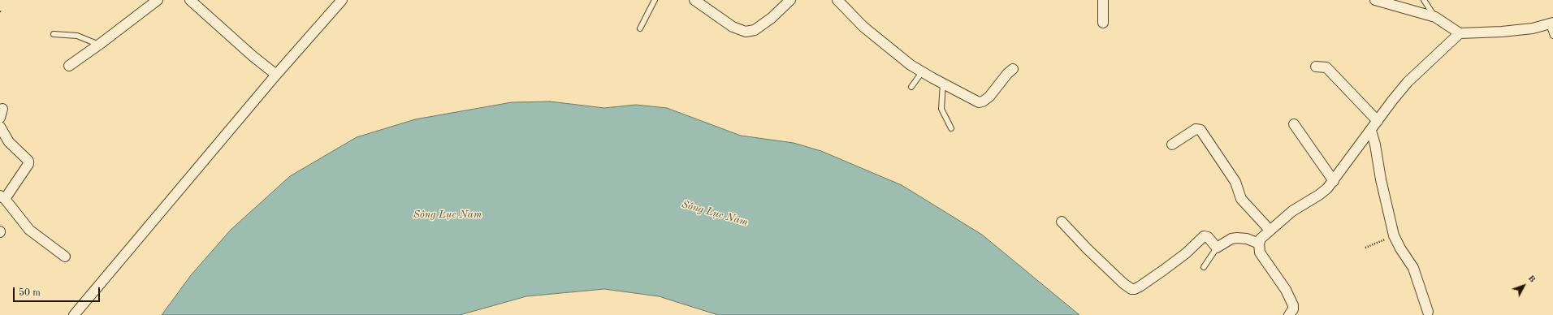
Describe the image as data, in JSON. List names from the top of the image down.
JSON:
{
  "water": ["Sông Lục Nam"],
  "scale_bar": "50 m",
  "north": "top right"
}
